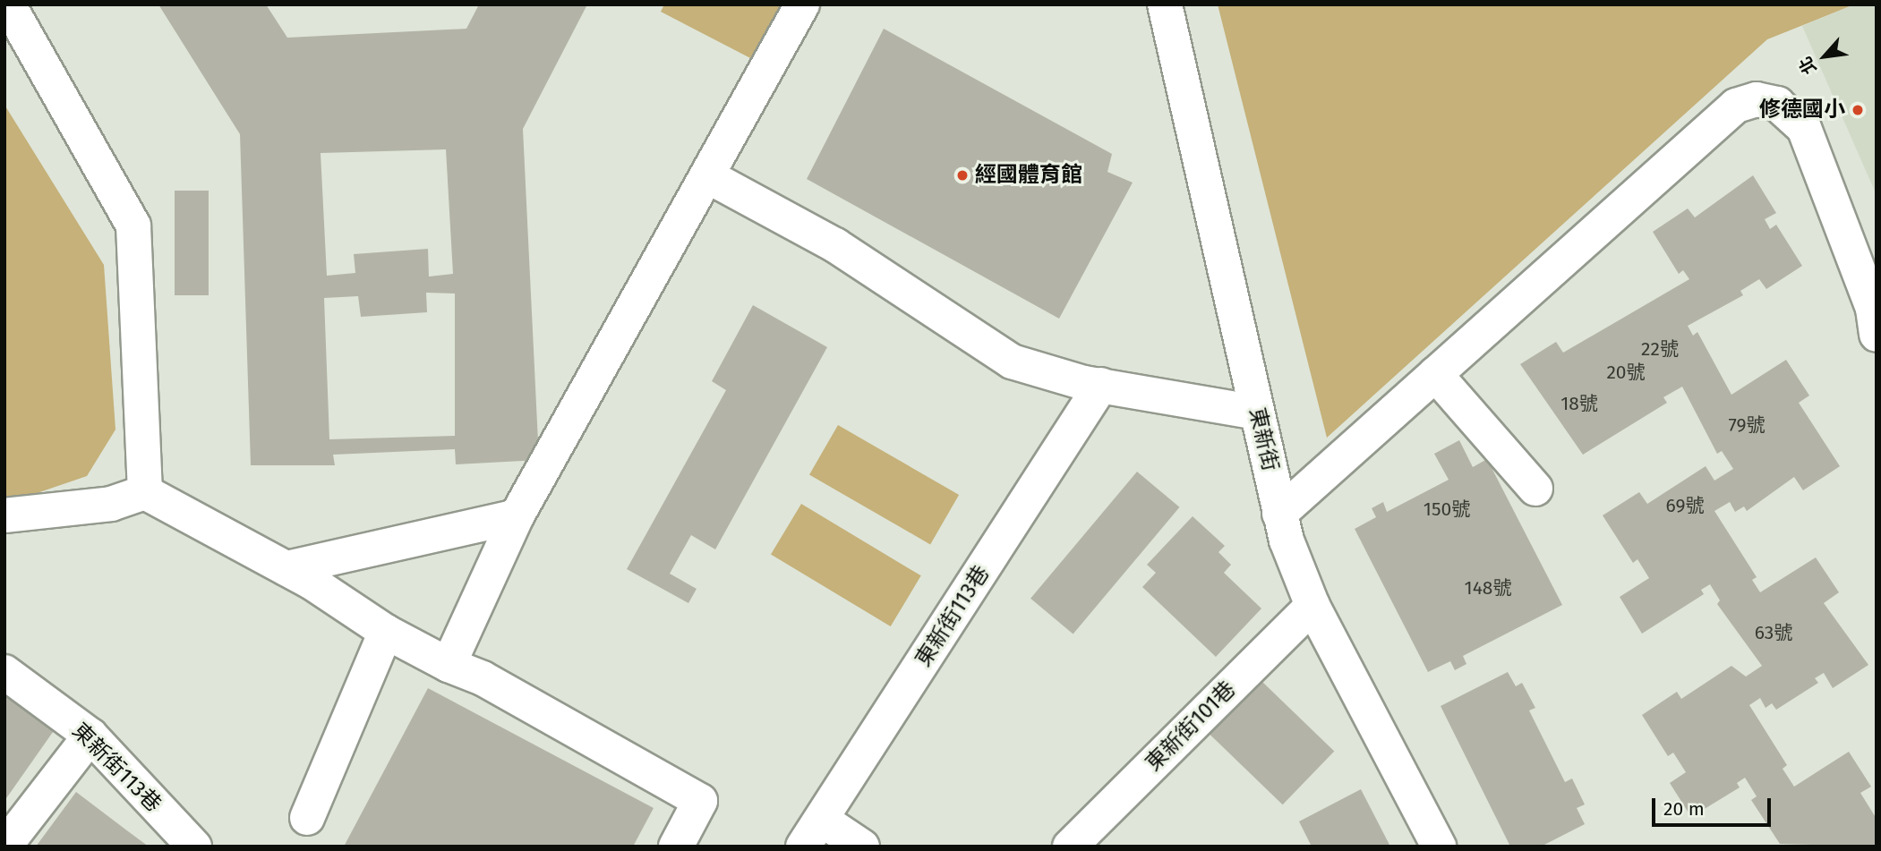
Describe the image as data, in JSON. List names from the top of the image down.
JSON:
{
  "streets": {
    "street": ["東新街", "東新街113巷", "東新街101巷"]
  },
  "crossings": [
    ["東新街", "東新街101巷"]
  ],
  "places": ["修德國小", "經國體育館"],
  "house_numbers": [
    "22號",
    "20號",
    "18號",
    "79號",
    "69號",
    "150號",
    "148號",
    "63號"
  ],
  "scale_bar": "20 m",
  "north": "bottom left"
}
